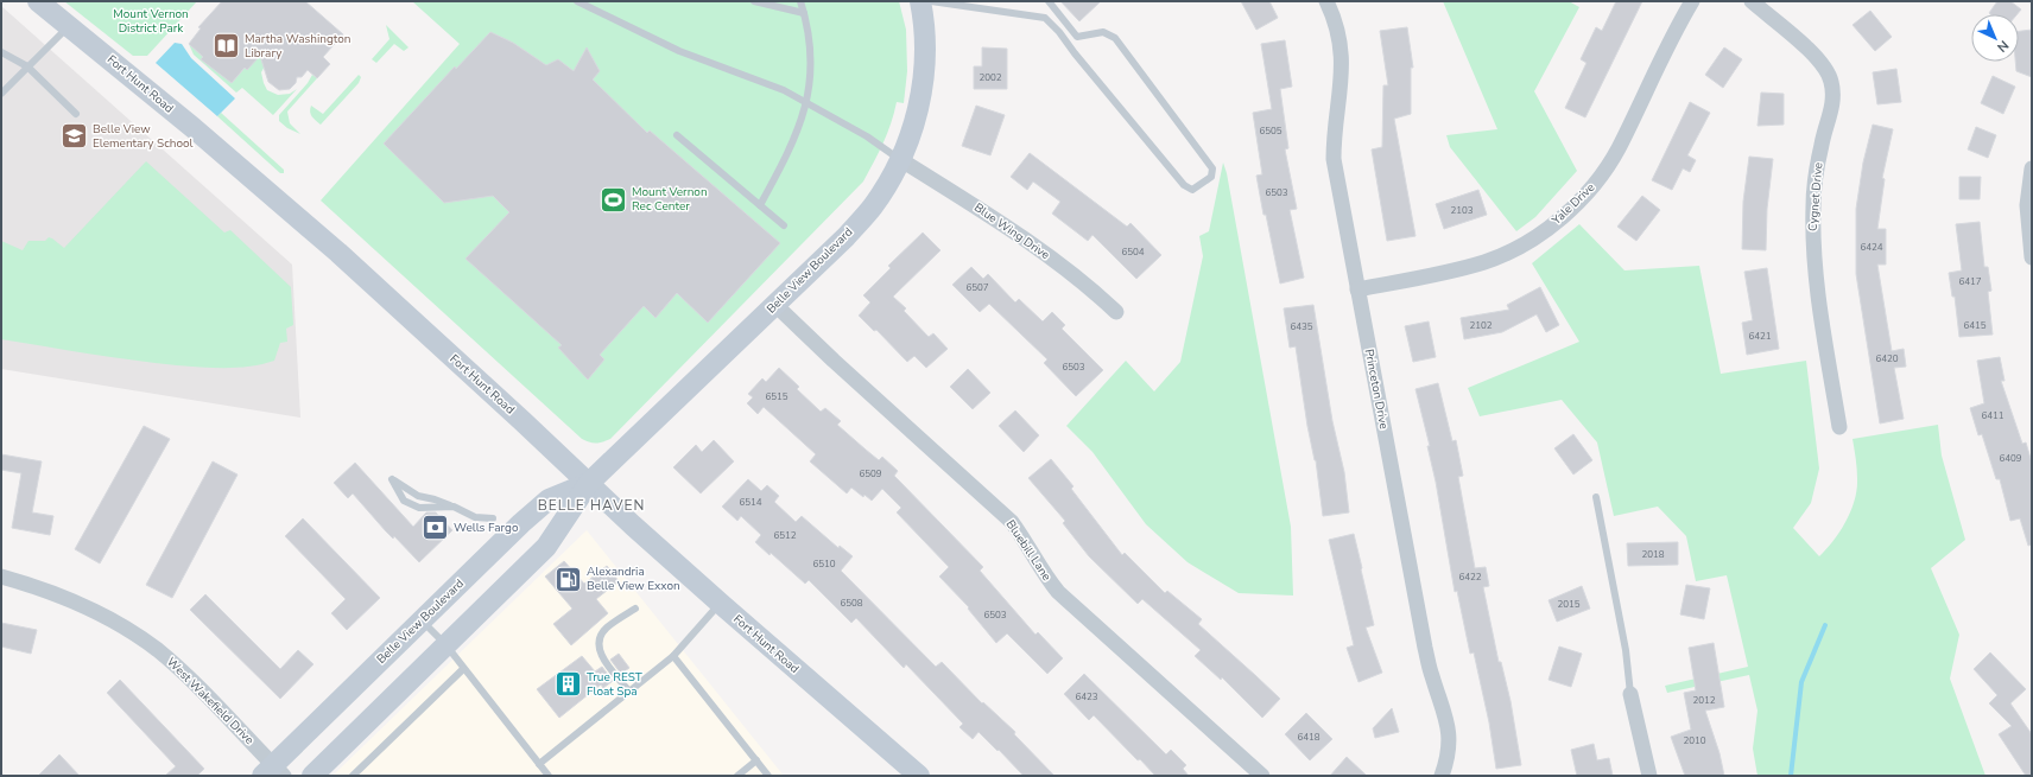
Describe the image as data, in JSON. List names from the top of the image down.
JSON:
{
  "streets": {
    "main road": ["Fort Hunt Road", "Belle View Boulevard"],
    "street": [
      "Cygnet Drive",
      "Yale Drive",
      "Blue Wing Drive",
      "Princeton Drive",
      "Bluebill Lane",
      "West Wakefield Drive"
    ]
  },
  "crossings": [
    ["Fort Hunt Road", "Belle View Boulevard"],
    ["Yale Drive", "Princeton Drive"],
    ["Blue Wing Drive", "Belle View Boulevard"],
    ["Belle View Boulevard", "Bluebill Lane"],
    ["Belle View Boulevard", "West Wakefield Drive"]
  ],
  "districts": ["BELLE HAVEN"],
  "parks": ["Mount Vernon District Park"],
  "places": {
    "library": ["Martha Washington Library"],
    "school or university": ["Belle View Elementary School"],
    "sports": ["Mount Vernon Rec Center"],
    "bank": ["Wells Fargo"],
    "fuel station": ["Alexandria Belle View Exxon"],
    "building": ["True REST Float Spa"]
  },
  "house_numbers": [
    "2002",
    "6505",
    "6503",
    "2103",
    "6424",
    "6504",
    "6417",
    "6507",
    "2102",
    "6415",
    "6435",
    "6421",
    "6420",
    "6503",
    "6515",
    "6411",
    "6409",
    "6509",
    "6514",
    "6512",
    "2018",
    "6510",
    "6422",
    "6508",
    "2015",
    "6503",
    "6423",
    "2012",
    "6418",
    "2010"
  ],
  "north": "bottom right"
}
